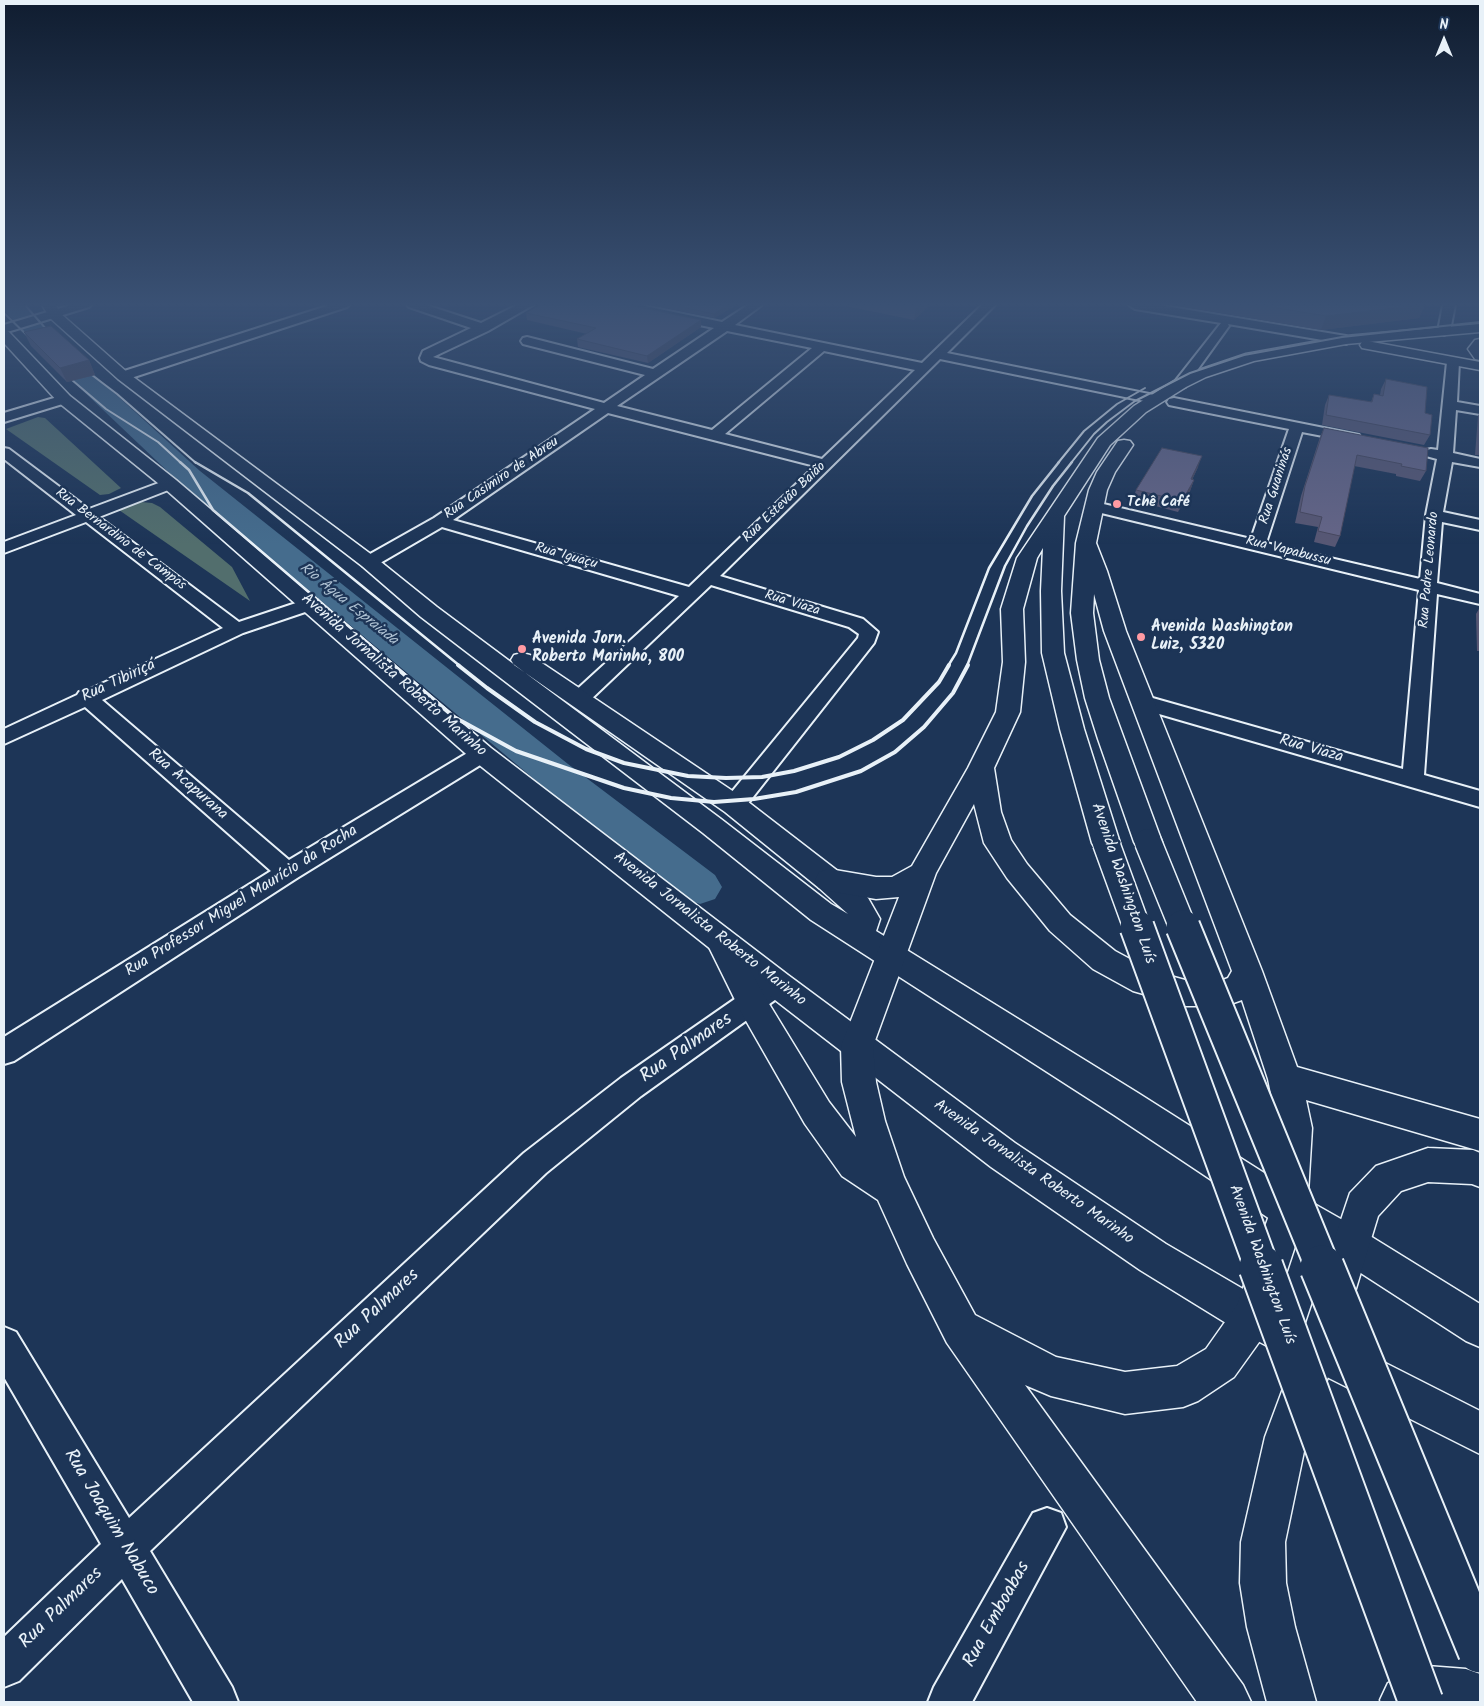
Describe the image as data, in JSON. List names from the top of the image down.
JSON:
{
  "streets": {
    "main road": ["Avenida Jornalista Roberto Marinho", "Avenida Washington Luís"],
    "street": [
      "Rua Casimiro de Abreu",
      "Rua Guaninás",
      "Rua Estevão Baião",
      "Rua Bernardino de Campos",
      "Rua Vapabussu",
      "Rua Iguaçu",
      "Rua Padre Leonardo",
      "Rua Viaza",
      "Rua Tibiriçá",
      "Rua Acapurana",
      "Rua Professor Miguel Maurício da Rocha",
      "Rua Palmares",
      "Rua Joaquim Nabuco",
      "Rua Emboabas"
    ]
  },
  "crossings": [
    ["Rua Casimiro de Abreu", "Rua Iguaçu"],
    ["Rua Guaninás", "Rua Vapabussu"],
    ["Rua Estevão Baião", "Rua Iguaçu"],
    ["Rua Estevão Baião", "Rua Viaza"],
    ["Rua Bernardino de Campos", "Rua Tibiriçá"],
    ["Rua Vapabussu", "Rua Padre Leonardo"],
    ["Rua Padre Leonardo", "Rua Viaza"],
    ["Avenida Jornalista Roberto Marinho", "Rua Tibiriçá"],
    ["Avenida Jornalista Roberto Marinho", "Rua Professor Miguel Maurício da Rocha"],
    ["Avenida Jornalista Roberto Marinho", "Rua Palmares"],
    ["Rua Tibiriçá", "Rua Acapurana"],
    ["Rua Acapurana", "Rua Professor Miguel Maurício da Rocha"],
    ["Rua Palmares", "Rua Joaquim Nabuco"]
  ],
  "water": ["Rio Água Espraiada"],
  "places": ["Tchê Café", "Avenida Washington Luiz, 5320", "Avenida Jorn. Roberto Marinho, 800"],
  "north": "top"
}
